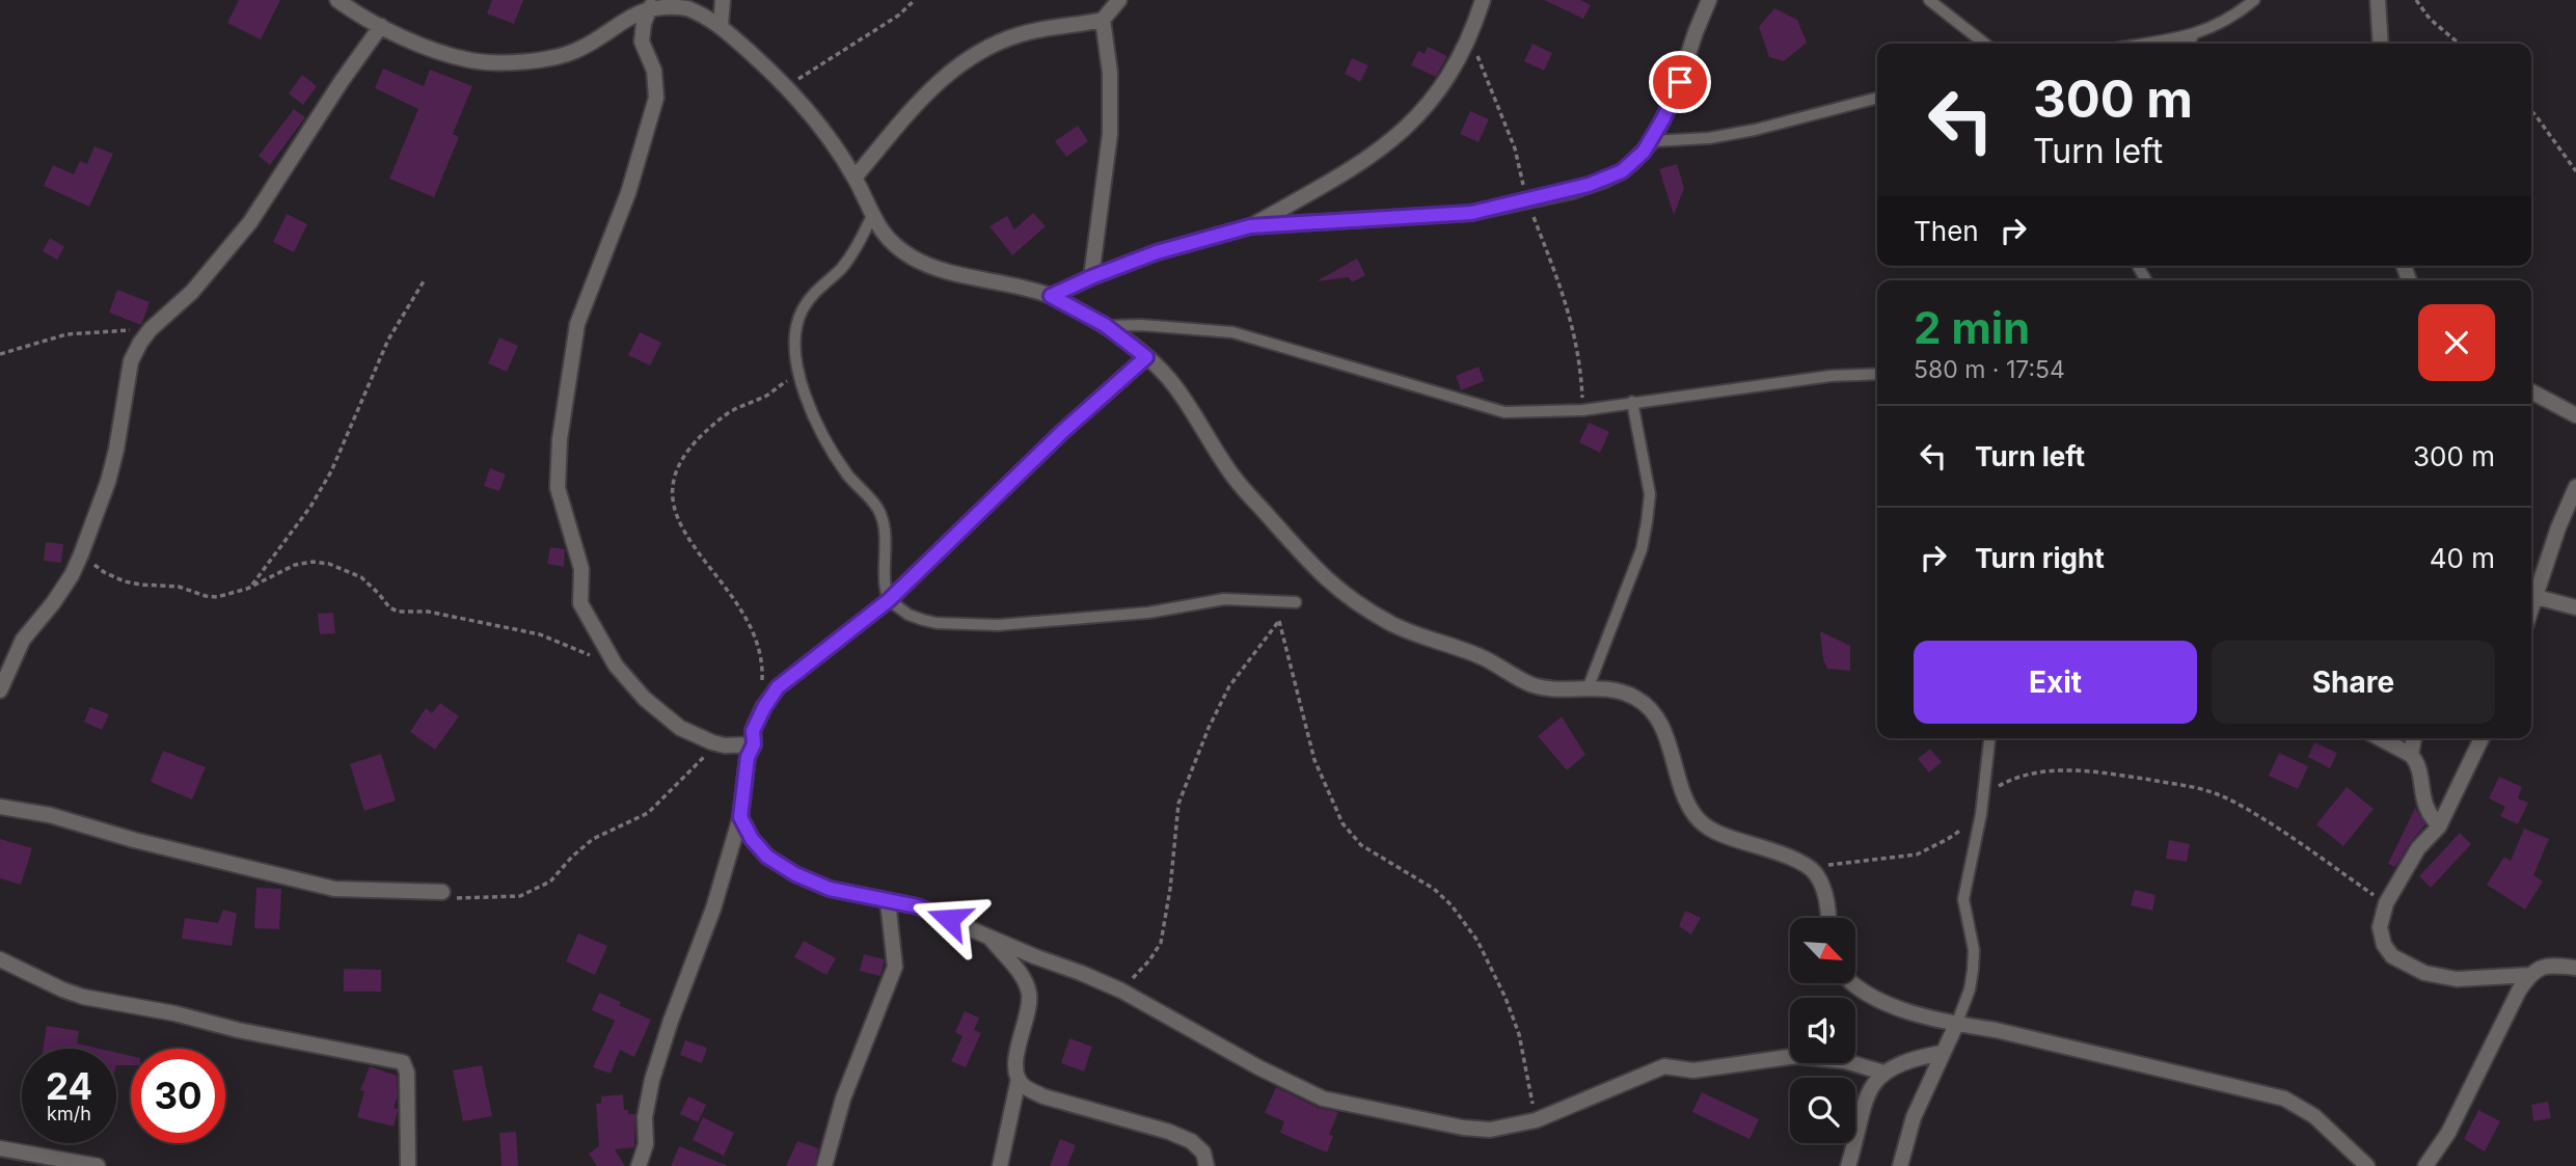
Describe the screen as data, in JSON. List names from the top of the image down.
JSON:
{
  "north": "bottom right",
  "page": {
    "turn": ["300 m", "Turn left"],
    "then": "Then",
    "heading": ["2 min", "580 m · 17:54"],
    "list": [
      {
        "name": "Turn left",
        "value": "300 m"
      },
      {
        "name": "Turn right",
        "value": "40 m"
      }
    ],
    "buttons": ["Exit", "Share"],
    "speed": "24 km/h",
    "limit": "30"
  }
}
